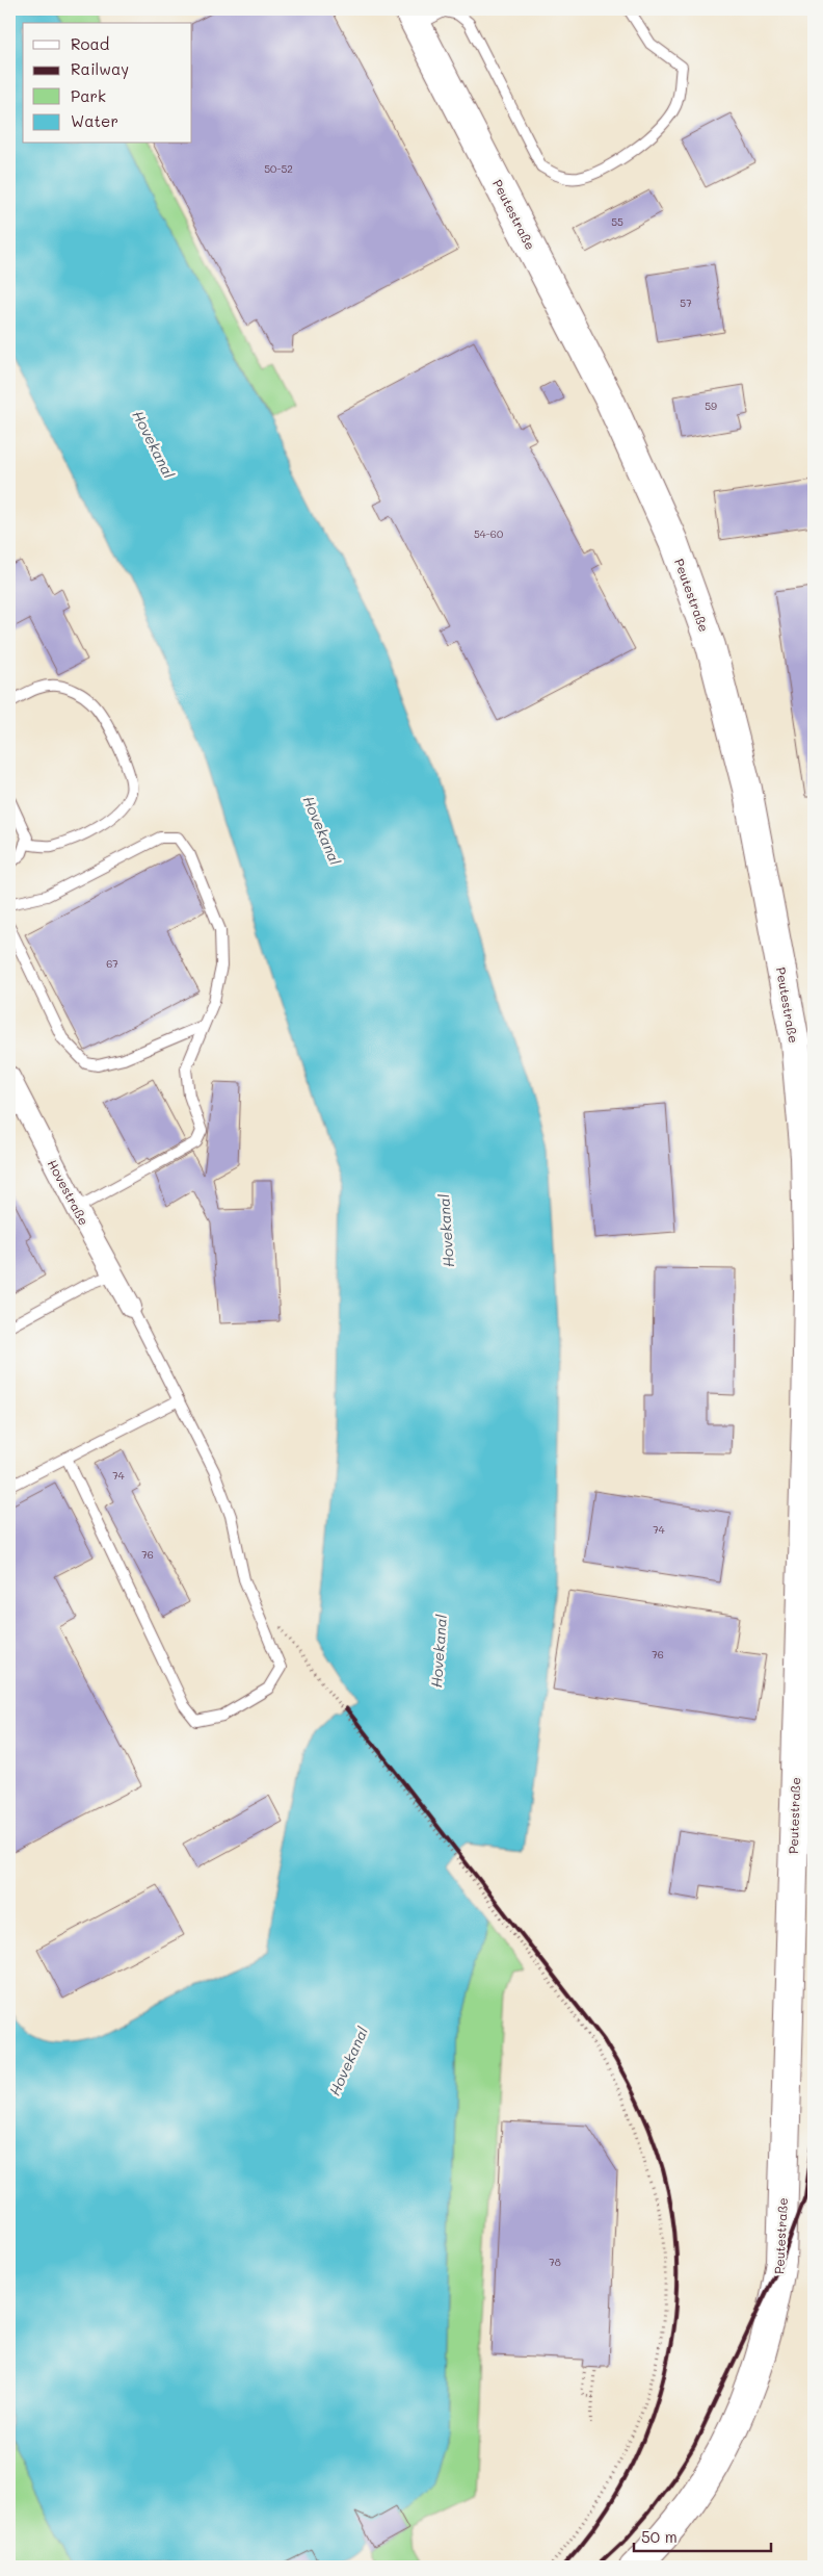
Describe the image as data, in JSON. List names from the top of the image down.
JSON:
{
  "streets": {
    "street": ["Peutestraße", "Hovestraße"]
  },
  "water": ["Hovekanal"],
  "house_numbers": [
    "50-52",
    "55",
    "57",
    "59",
    "54-60",
    "67",
    "74",
    "74",
    "76",
    "76",
    "78"
  ],
  "legend": [
    "Road",
    "Railway",
    "Park",
    "Water"
  ],
  "scale_bar": "50 m"
}
